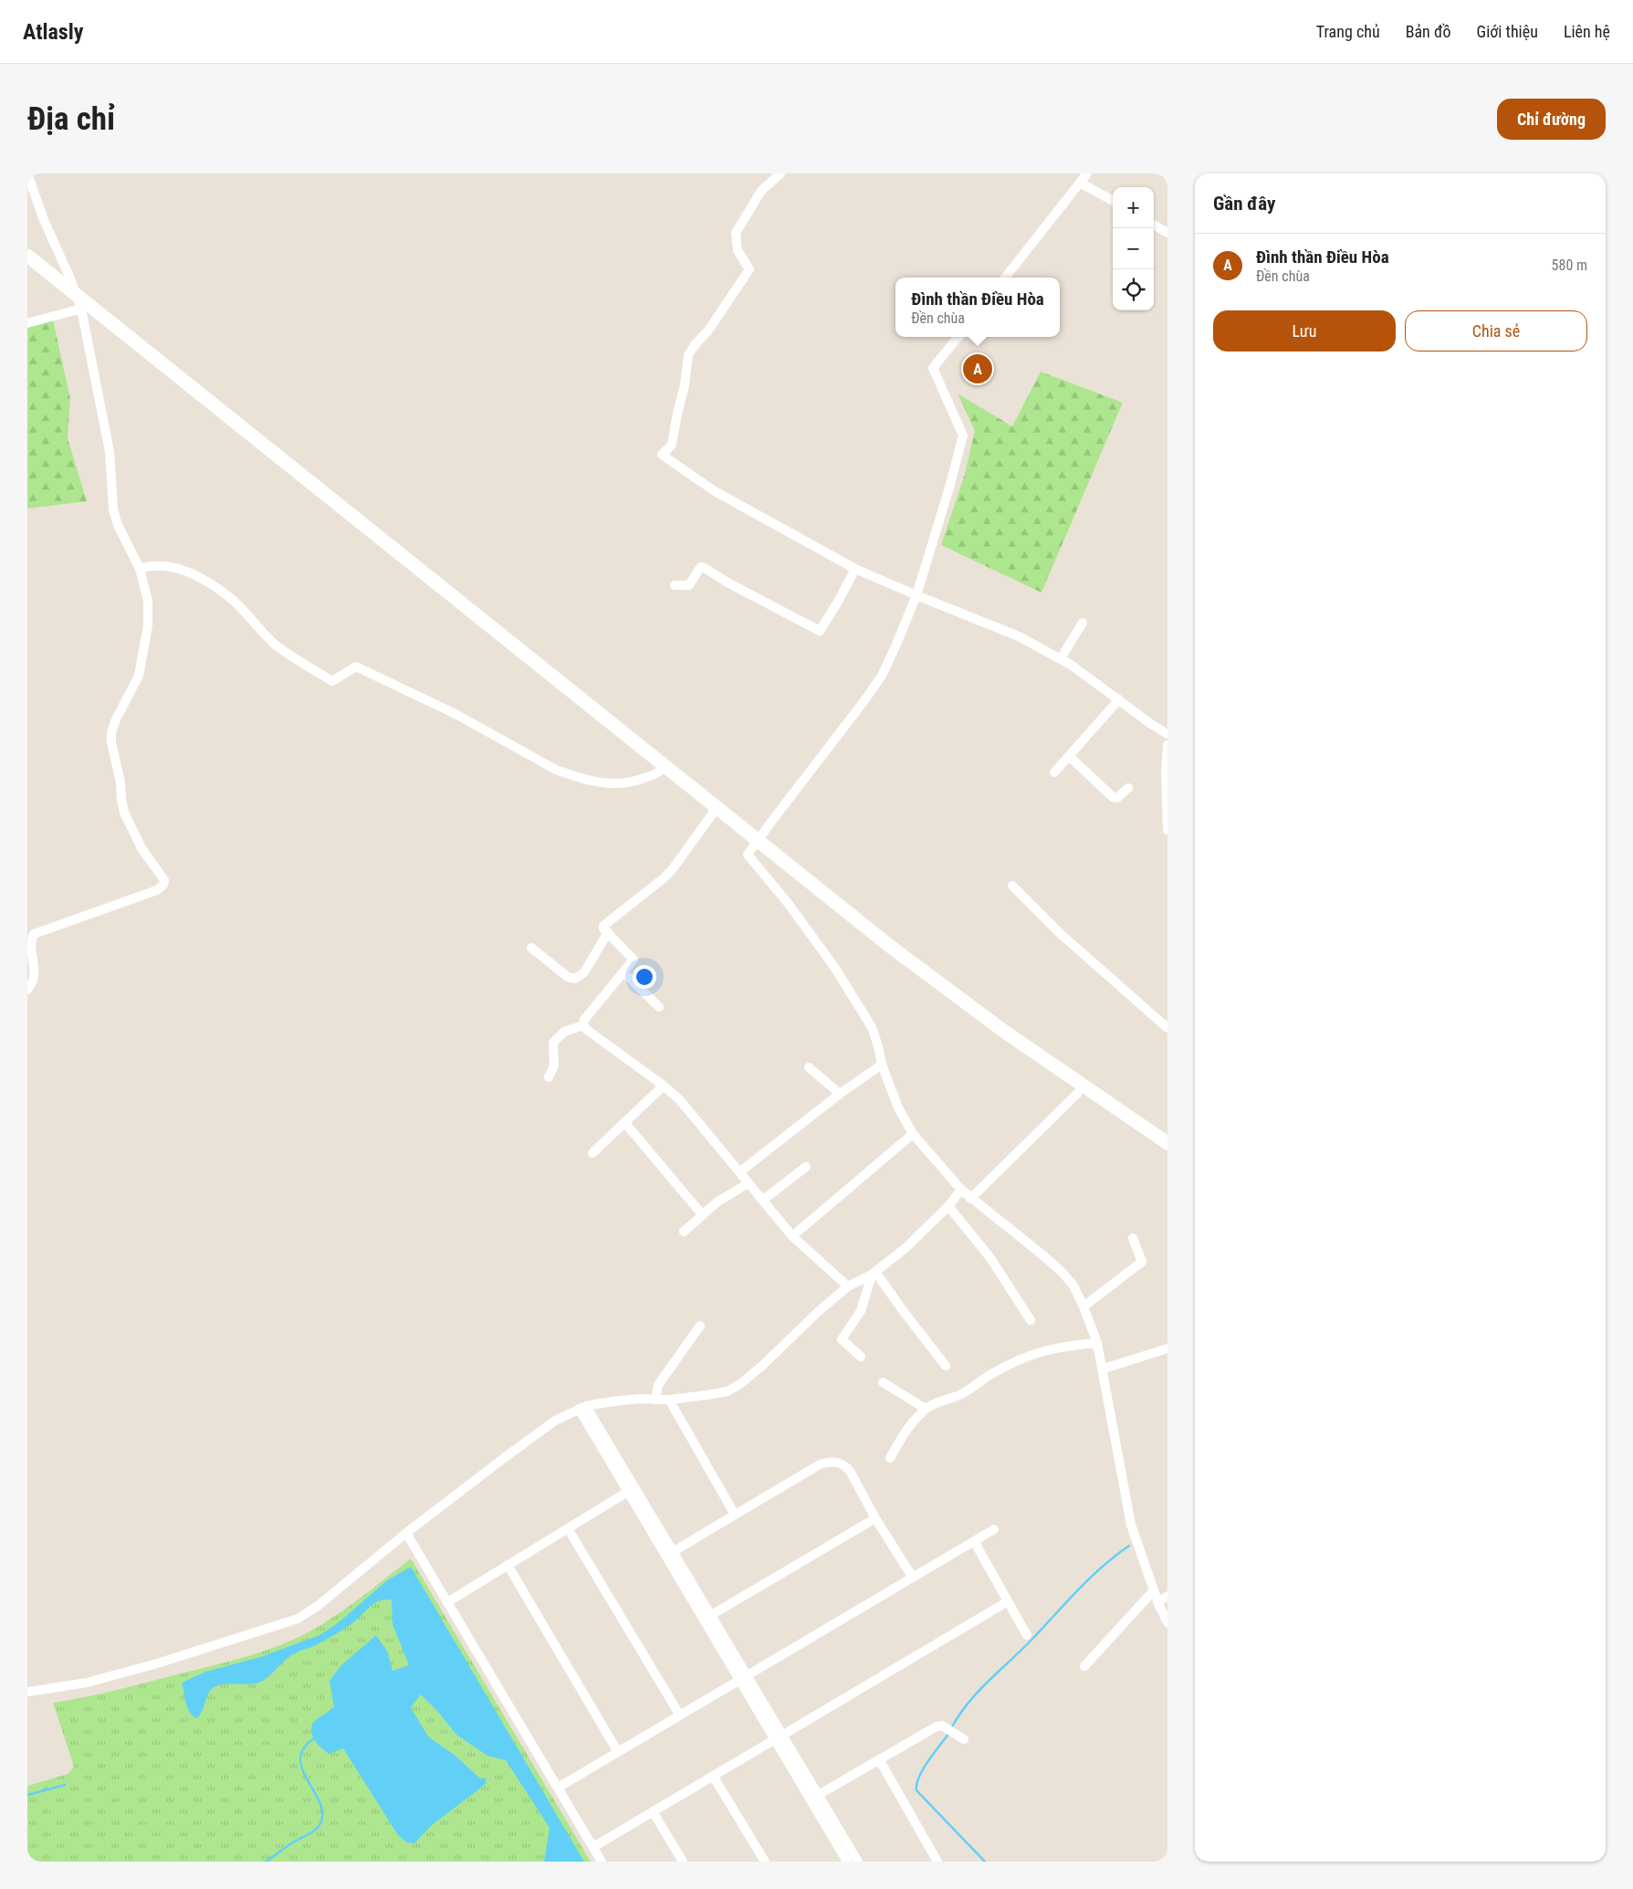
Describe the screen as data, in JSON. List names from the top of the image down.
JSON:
{
  "page": {
    "header": "Atlasly",
    "nav": [
      "Trang chủ",
      "Bản đồ",
      "Giới thiệu",
      "Liên hệ"
    ],
    "buttons": [
      "Chỉ đường",
      ["Lưu", "Chia sẻ"]
    ],
    "title": "Địa chỉ",
    "heading": "Gần đây",
    "map_buttons": ["+", "−"],
    "list": [
      {
        "mark": "A",
        "name": "Đình thần Điều Hòa",
        "note": "Đền chùa",
        "value": "580 m"
      }
    ],
    "popup": ["Đình thần Điều Hòa", "Đền chùa"],
    "pins": "A"
  }
}
